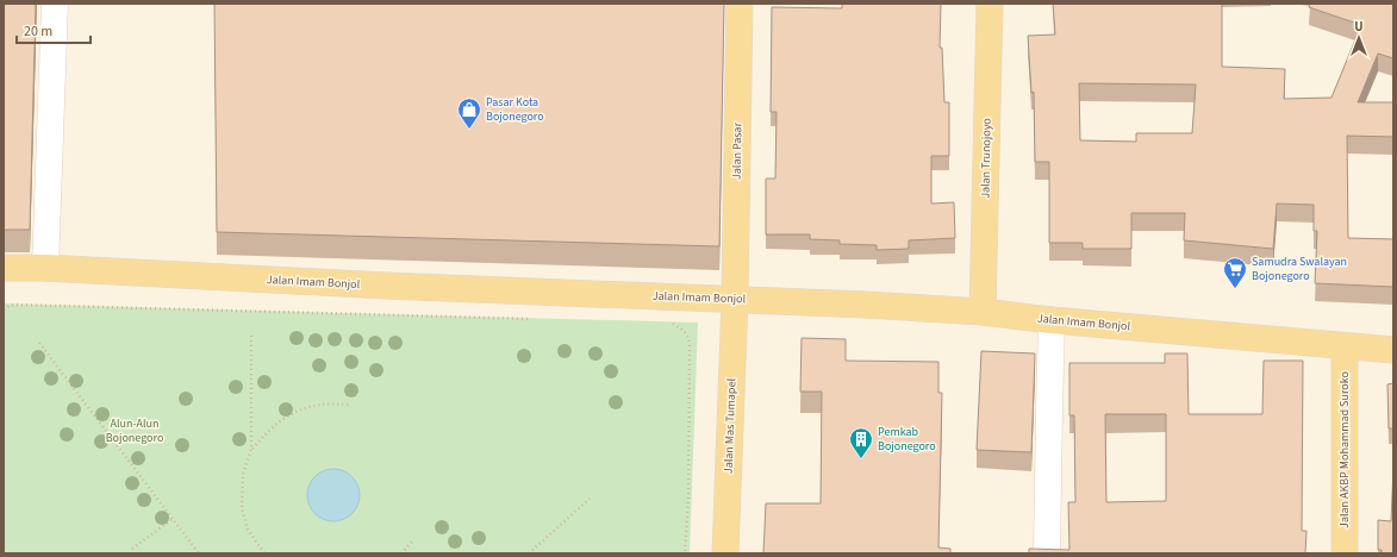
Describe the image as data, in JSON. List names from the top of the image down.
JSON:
{
  "streets": {
    "main road": [
      "Jalan Pasar",
      "Jalan Trunojoyo",
      "Jalan Imam Bonjol",
      "Jalan Mas Tumapel",
      "Jalan AKBP Mohammad Suroko"
    ]
  },
  "crossings": [
    ["Jalan Pasar", "Jalan Imam Bonjol"],
    ["Jalan Pasar", "Jalan Mas Tumapel"],
    ["Jalan Trunojoyo", "Jalan Imam Bonjol"],
    ["Jalan Imam Bonjol", "Jalan Mas Tumapel"],
    ["Jalan Imam Bonjol", "Jalan AKBP Mohammad Suroko"]
  ],
  "parks": ["Alun-Alun Bojonegoro"],
  "places": {
    "shop": ["Pasar Kota Bojonegoro"],
    "supermarket": ["Samudra Swalayan Bojonegoro"],
    "building": ["Pemkab Bojonegoro"]
  },
  "scale_bar": "20 m",
  "north": "top"
}
